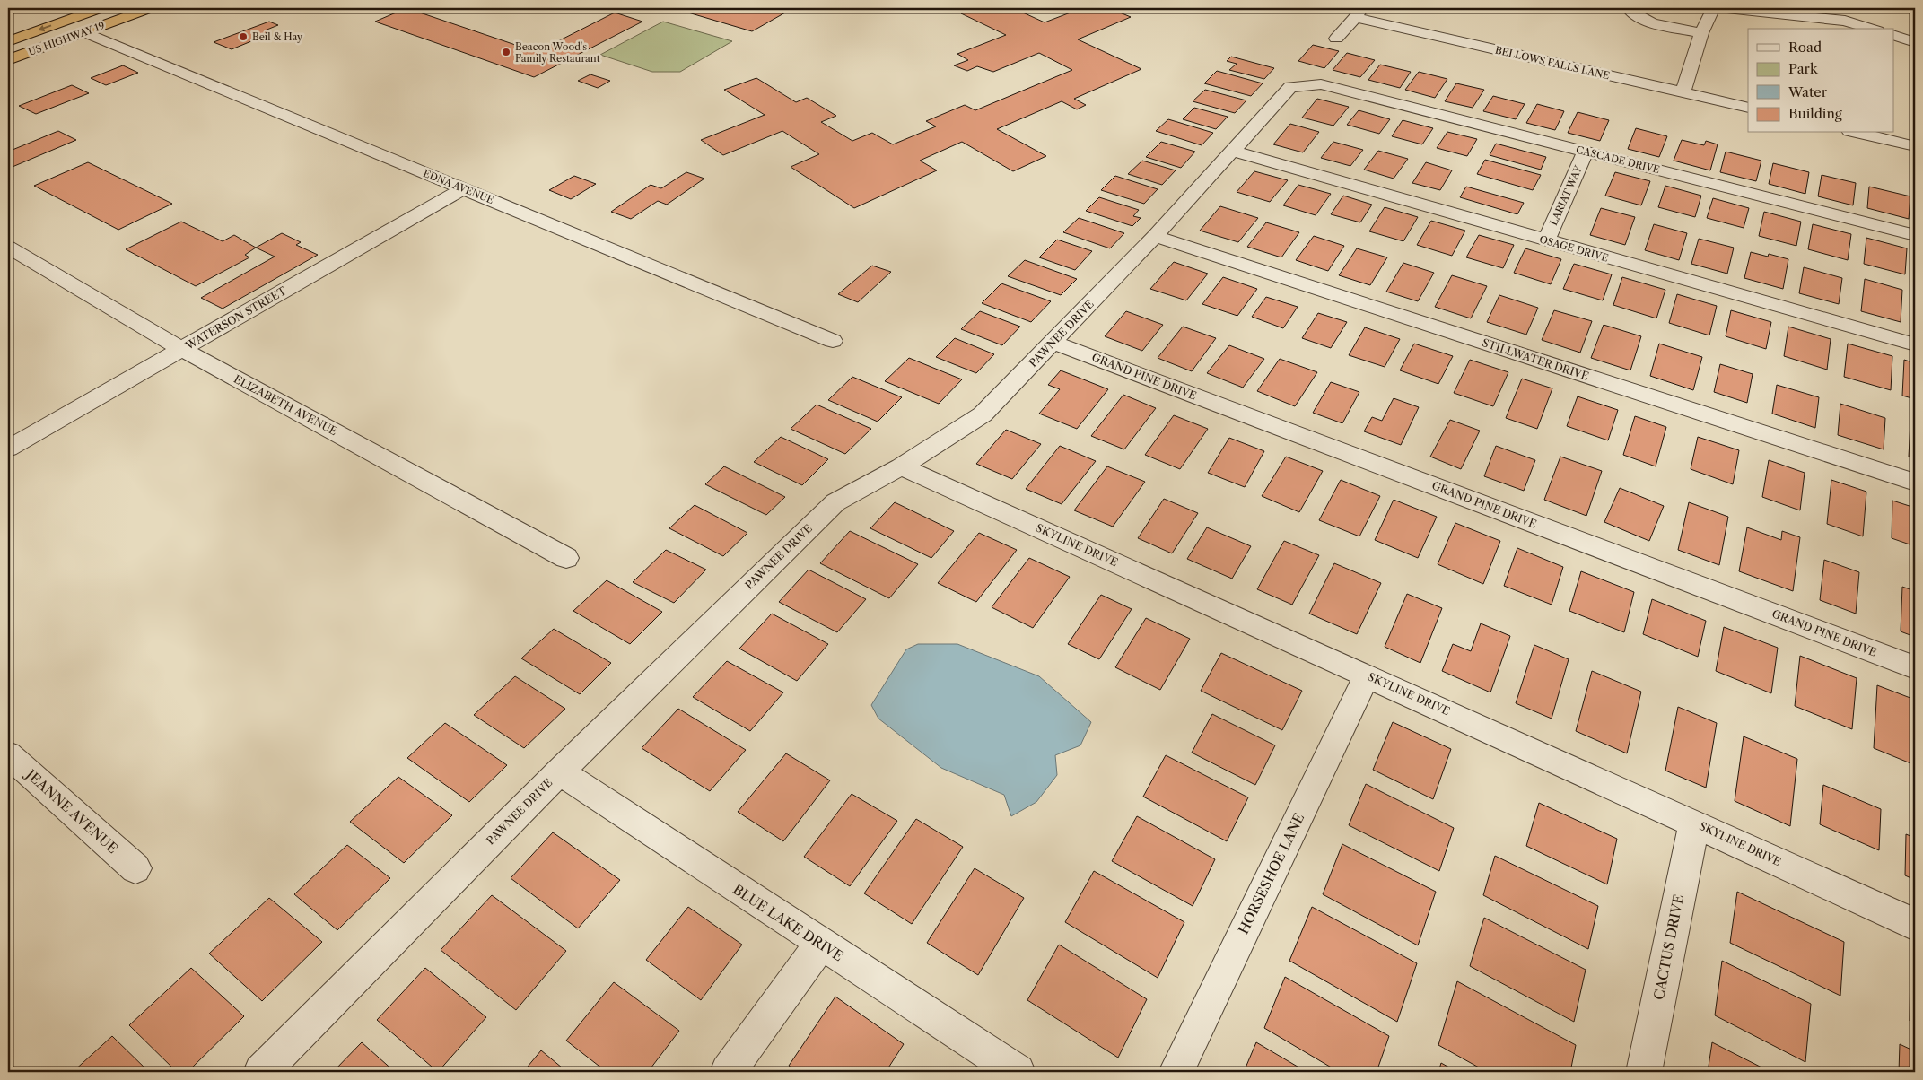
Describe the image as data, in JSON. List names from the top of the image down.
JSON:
{
  "streets": {
    "highway": ["US HIGHWAY 19"],
    "street": [
      "BELLOWS FALLS LANE",
      "CASCADE DRIVE",
      "EDNA AVENUE",
      "LARIAT WAY",
      "OSAGE DRIVE",
      "WATERSON STREET",
      "PAWNEE DRIVE",
      "STILLWATER DRIVE",
      "GRAND PINE DRIVE",
      "ELIZABETH AVENUE",
      "SKYLINE DRIVE",
      "JEANNE AVENUE",
      "HORSESHOE LANE",
      "BLUE LAKE DRIVE",
      "CACTUS DRIVE"
    ]
  },
  "crossings": [
    ["US HIGHWAY 19", "EDNA AVENUE"],
    ["CASCADE DRIVE", "LARIAT WAY"],
    ["CASCADE DRIVE", "PAWNEE DRIVE"],
    ["EDNA AVENUE", "WATERSON STREET"],
    ["LARIAT WAY", "OSAGE DRIVE"],
    ["OSAGE DRIVE", "PAWNEE DRIVE"],
    ["WATERSON STREET", "ELIZABETH AVENUE"],
    ["PAWNEE DRIVE", "STILLWATER DRIVE"],
    ["PAWNEE DRIVE", "GRAND PINE DRIVE"],
    ["PAWNEE DRIVE", "SKYLINE DRIVE"],
    ["PAWNEE DRIVE", "BLUE LAKE DRIVE"],
    ["SKYLINE DRIVE", "HORSESHOE LANE"],
    ["SKYLINE DRIVE", "CACTUS DRIVE"]
  ],
  "places": ["Beil & Hay", "Beacon Wood's Family Restaurant"],
  "legend": [
    "Road",
    "Park",
    "Water",
    "Building"
  ]
}
